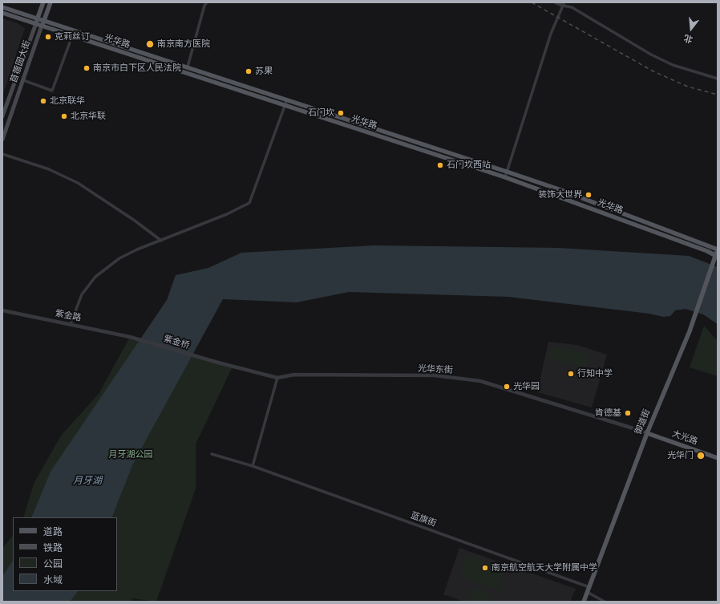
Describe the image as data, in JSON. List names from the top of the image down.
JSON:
{
  "streets": {
    "main road": ["光华路", "苜蓿园大街", "御道街"],
    "street": [
      "紫金路",
      "紫金桥",
      "光华东街",
      "大光路",
      "蓝旗街"
    ]
  },
  "crossings": [
    ["光华路", "苜蓿园大街"],
    ["光华路", "御道街"],
    ["紫金路", "紫金桥"],
    ["紫金桥", "光华东街"],
    ["光华东街", "御道街"],
    ["御道街", "蓝旗街"]
  ],
  "water": ["月牙湖"],
  "parks": ["月牙湖公园"],
  "places": [
    "克莉丝订",
    "南京南方医院",
    "南京市白下区人民法院",
    "苏果",
    "北京联华",
    "石门坎",
    "北京华联",
    "石门坎西站",
    "装饰大世界",
    "行知中学",
    "光华园",
    "肯德基",
    "光华门",
    "南京航空航天大学附属中学"
  ],
  "legend": [
    "道路",
    "铁路",
    "公园",
    "水域"
  ],
  "north": "bottom"
}
